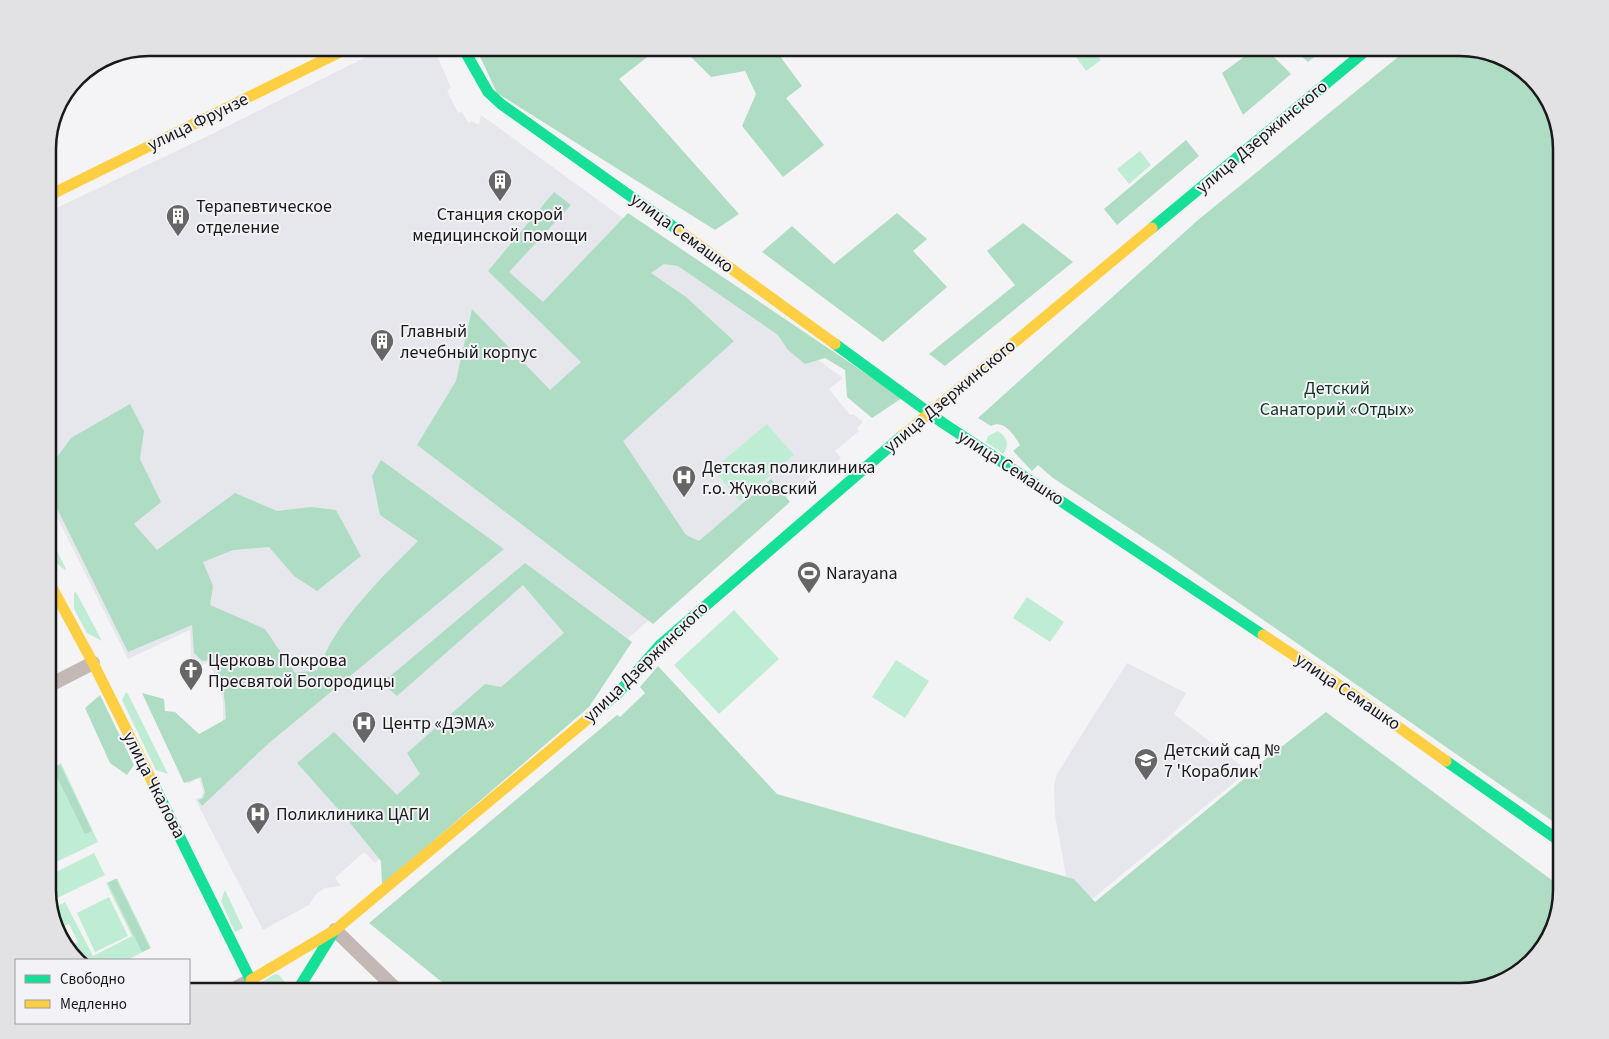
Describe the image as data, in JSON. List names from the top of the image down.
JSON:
{
  "streets": {
    "main road": [
      "улица Фрунзе",
      "улица Дзержинского",
      "улица Семашко",
      "улица Чкалова"
    ]
  },
  "crossings": [
    ["улица Дзержинского", "улица Семашко"]
  ],
  "parks": ["Детский Санаторий «Отдых»"],
  "places": {
    "building": ["Станция скорой медицинской помощи", "Терапевтическое отделение", "Главный лечебный корпус"],
    "hospital": ["Детская поликлиника г.о. Жуковский", "Центр «ДЭМА»", "Поликлиника ЦАГИ"],
    "sports": ["Narayana"],
    "church": ["Церковь Покрова Пресвятой Богородицы"],
    "school or university": ["Детский сад № 7 'Кораблик'"]
  },
  "legend": ["Свободно", "Медленно"]
}
